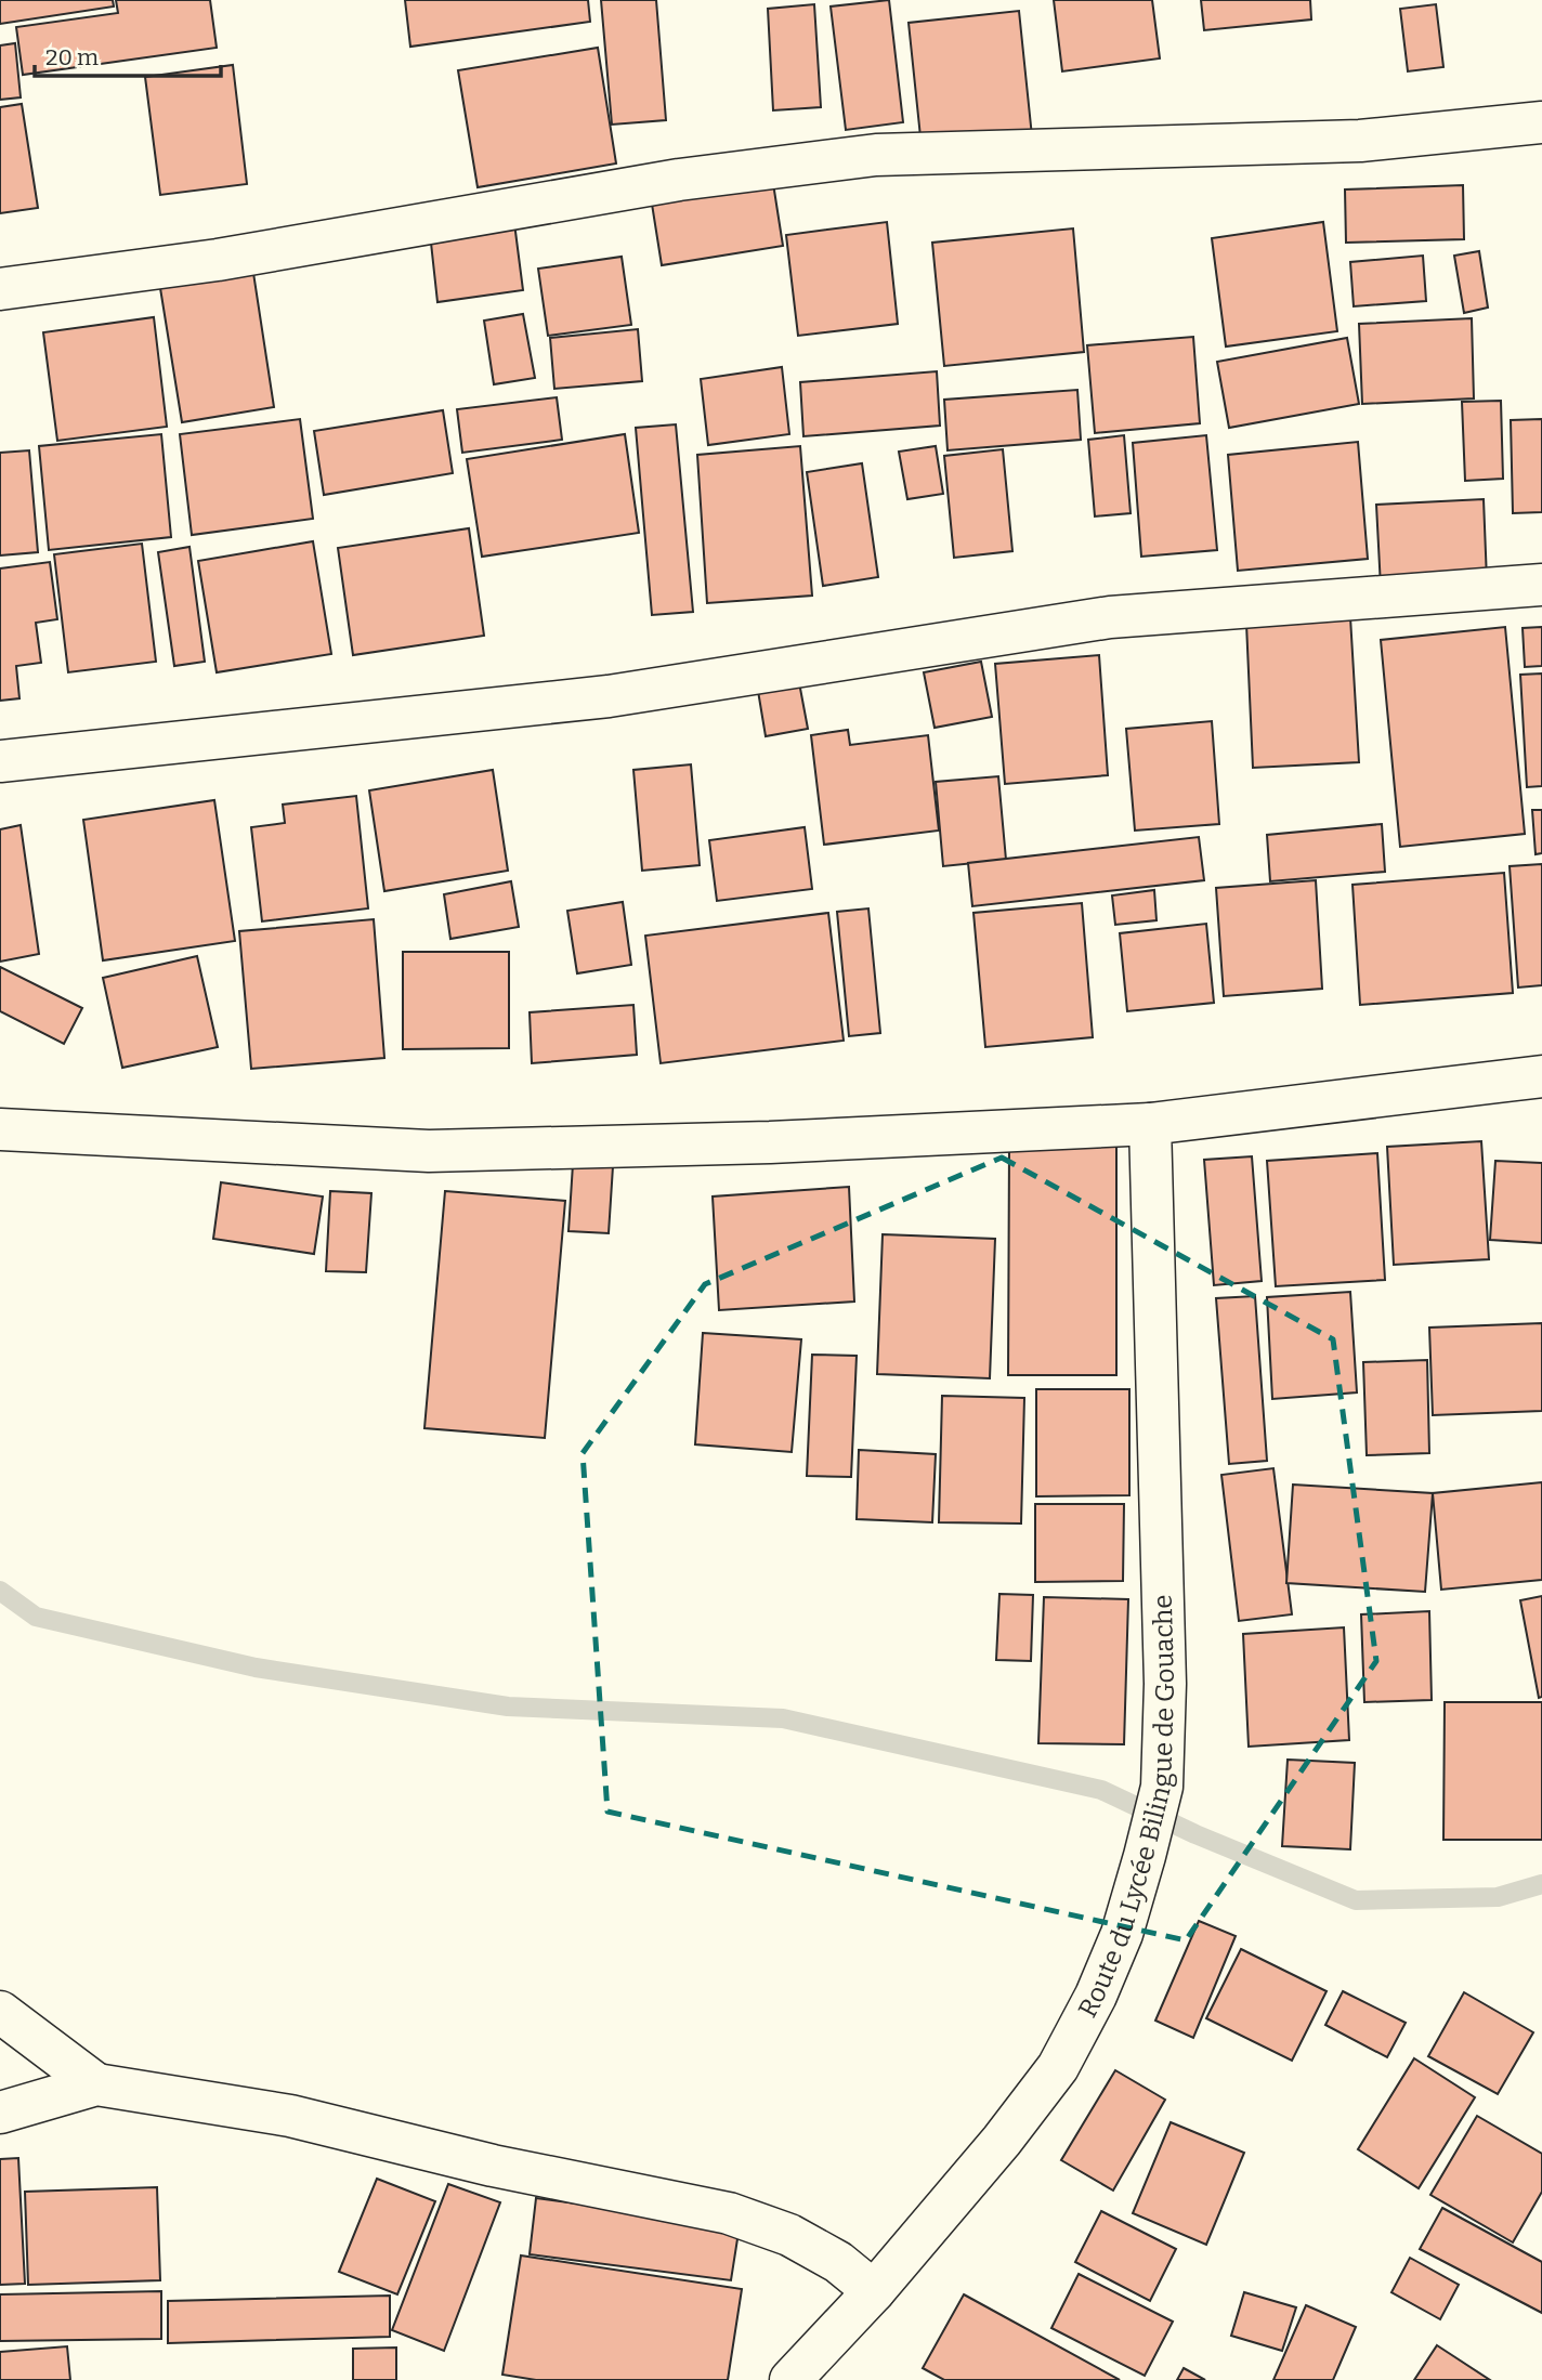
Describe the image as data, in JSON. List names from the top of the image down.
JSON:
{
  "streets": {
    "street": ["Route du Lycée Bilingue de Gouache"]
  },
  "scale_bar": "20 m"
}
